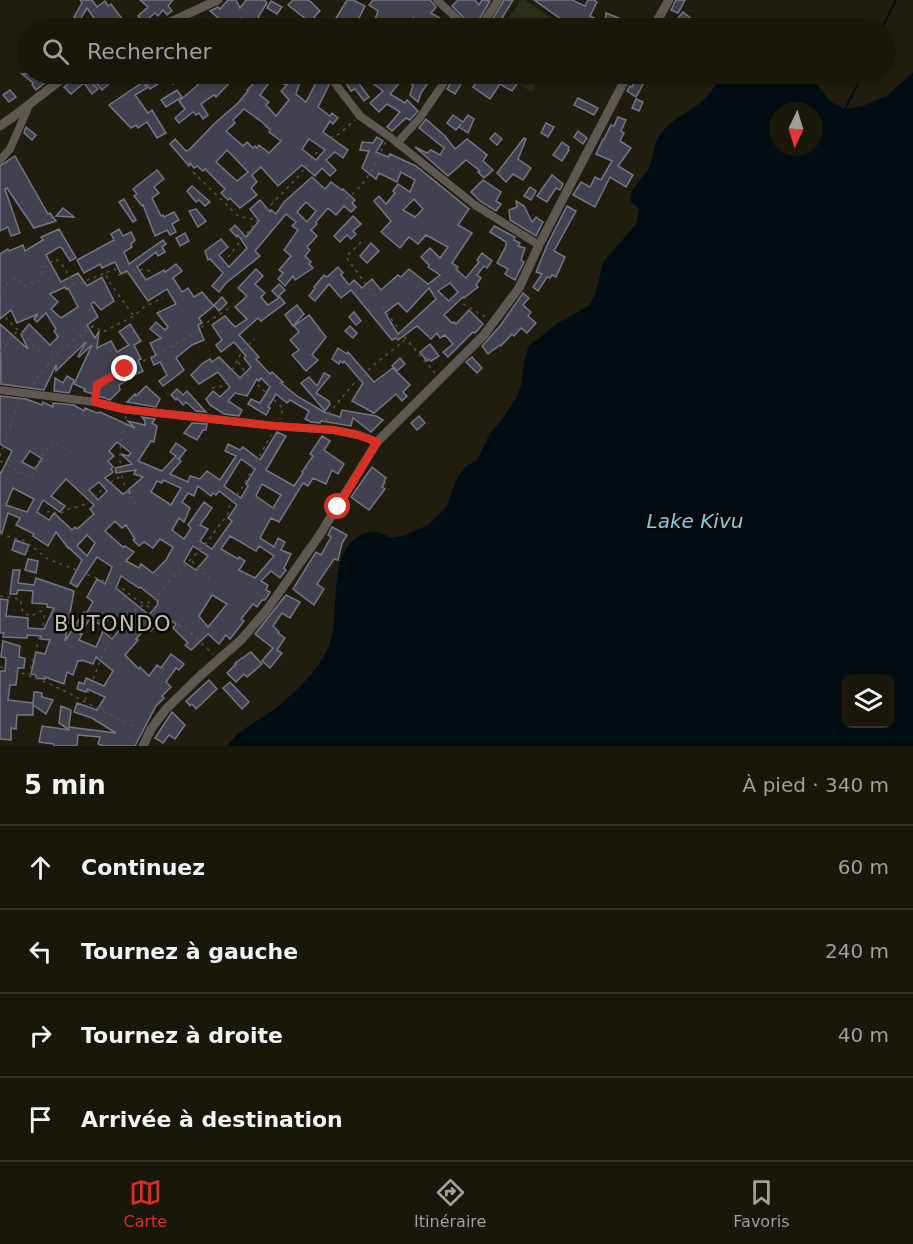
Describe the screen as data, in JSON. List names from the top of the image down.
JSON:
{
  "districts": ["BUTONDO"],
  "water": ["Lake Kivu"],
  "north": "bottom",
  "page": {
    "search": "Rechercher",
    "heading": ["5 min", "À pied · 340 m"],
    "list": [
      ["Continuez", "60 m"],
      ["Tournez à gauche", "240 m"],
      ["Tournez à droite", "40 m"],
      "Arrivée à destination"
    ],
    "nav": ["Carte", "Itinéraire", "Favoris"]
  }
}
